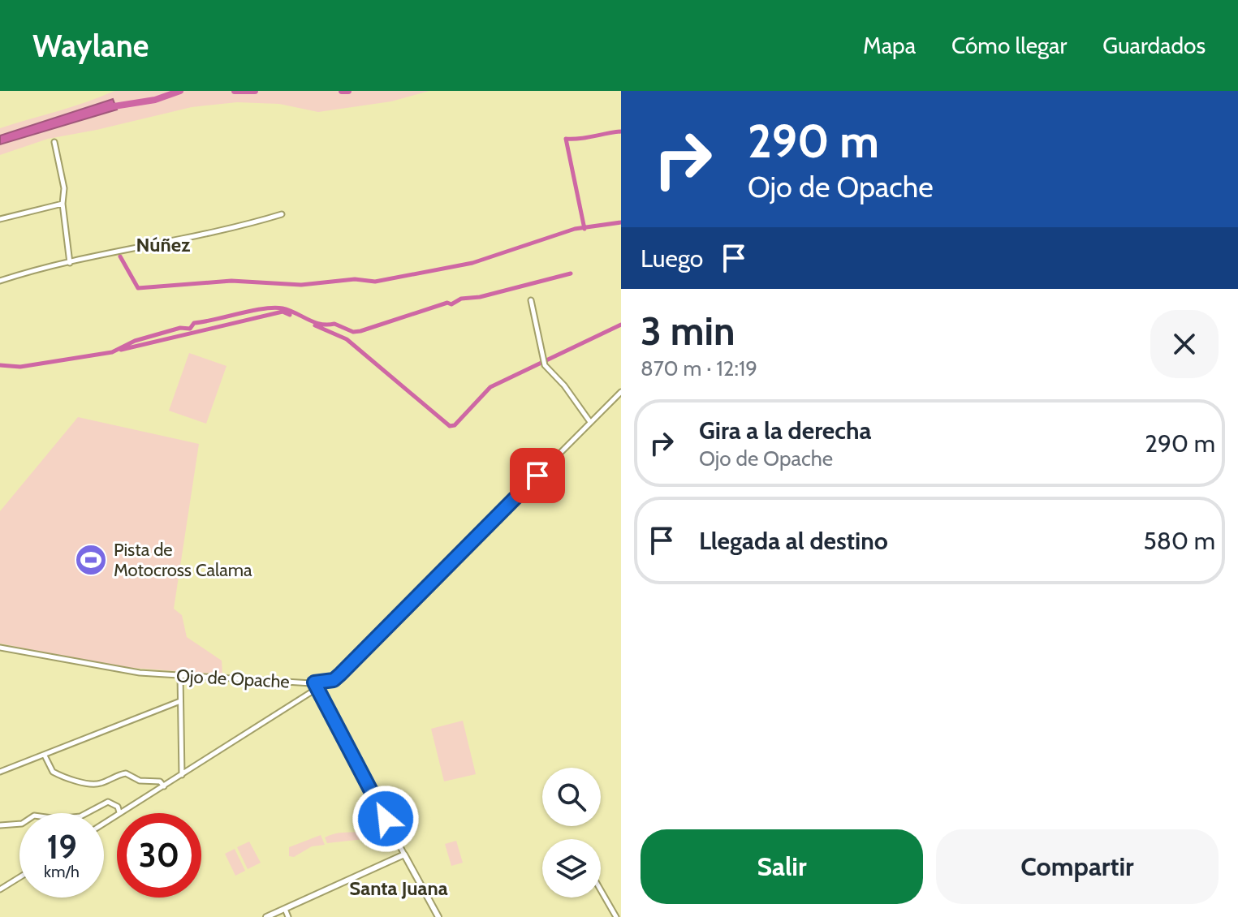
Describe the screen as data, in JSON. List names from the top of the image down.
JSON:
{
  "streets": {
    "street": ["Ojo de Opache"]
  },
  "districts": ["Núñez", "Santa Juana"],
  "places": {
    "sports": ["Pista de Motocross Calama"]
  },
  "page": {
    "header": "Waylane",
    "nav": ["Mapa", "Cómo llegar", "Guardados"],
    "turn": ["290 m", "Ojo de Opache"],
    "then": "Luego",
    "heading": ["3 min", "870 m · 12:19"],
    "list": [
      {
        "name": "Gira a la derecha",
        "note": "Ojo de Opache",
        "value": "290 m"
      },
      {
        "name": "Llegada al destino",
        "value": "580 m"
      }
    ],
    "speed": "19 km/h",
    "limit": "30",
    "buttons": ["Salir", "Compartir"]
  }
}
